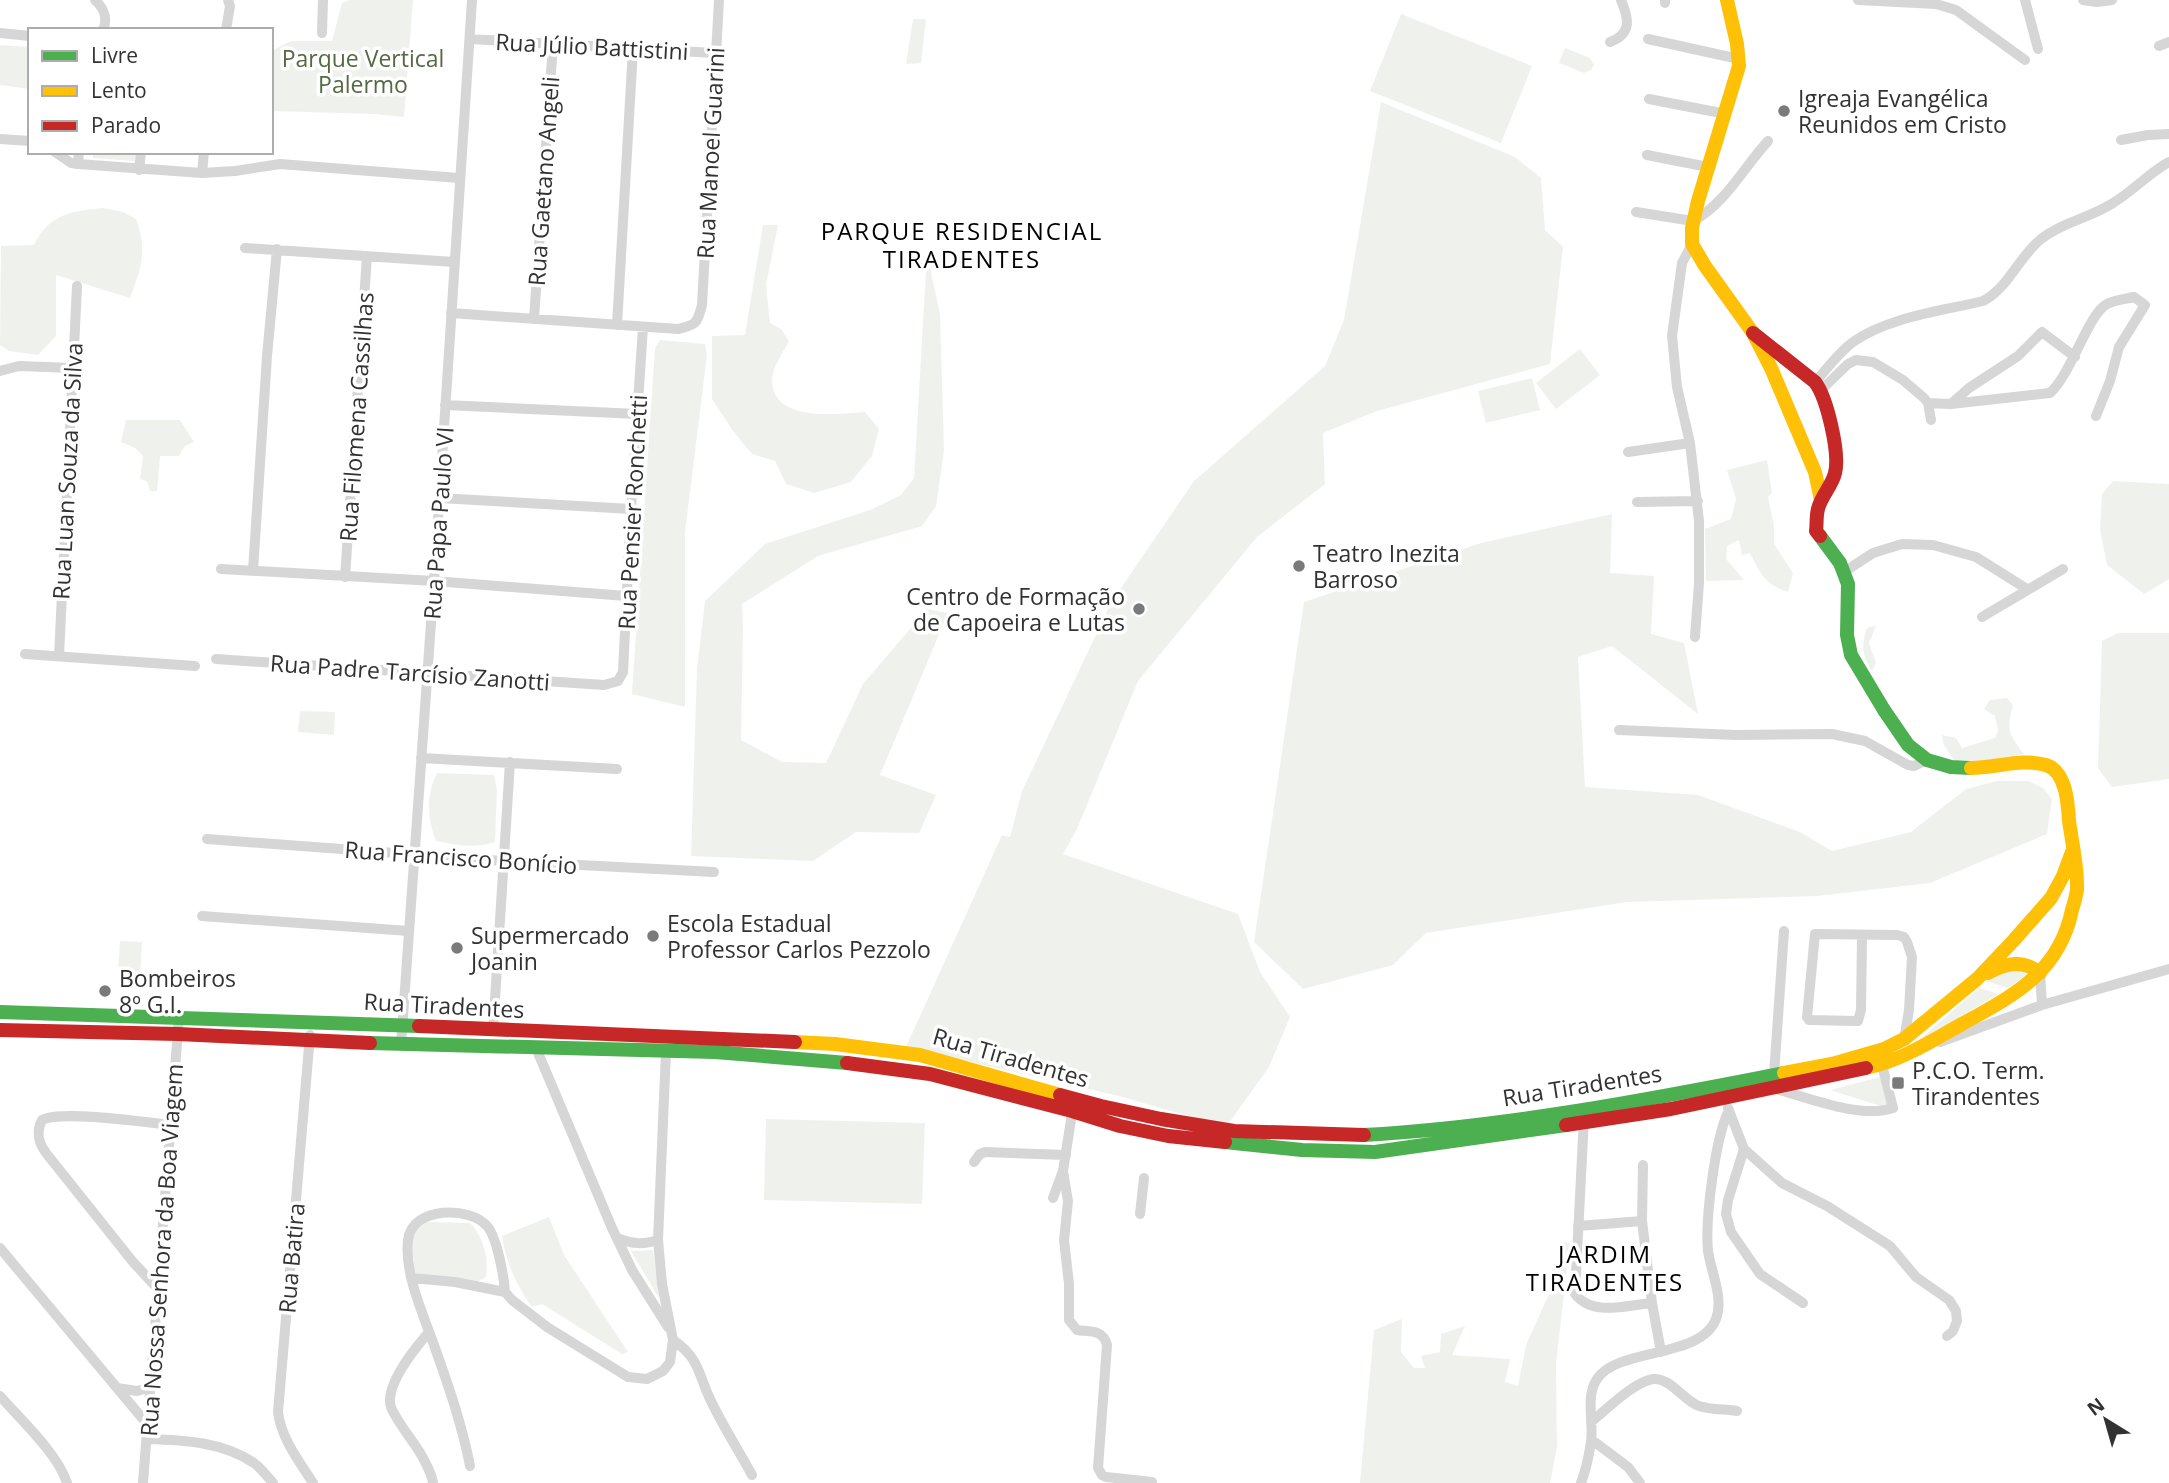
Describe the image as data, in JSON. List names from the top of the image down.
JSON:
{
  "streets": {
    "street": [
      "Rua Júlio Battistini",
      "Rua Manoel Guarini",
      "Rua Gaetano Angeli",
      "Rua Filomena Cassilhas",
      "Rua Luan Souza da Silva",
      "Rua Pensier Ronchetti",
      "Rua Papa Paulo VI",
      "Rua Padre Tarcísio Zanotti",
      "Rua Francisco Bonício",
      "Rua Tiradentes",
      "Rua Nossa Senhora da Boa Viagem",
      "Rua Batira"
    ]
  },
  "crossings": [
    ["Rua Júlio Battistini", "Rua Manoel Guarini"],
    ["Rua Júlio Battistini", "Rua Gaetano Angeli"],
    ["Rua Júlio Battistini", "Rua Papa Paulo VI"],
    ["Rua Manoel Guarini", "Rua Pensier Ronchetti"],
    ["Rua Pensier Ronchetti", "Rua Padre Tarcísio Zanotti"],
    ["Rua Papa Paulo VI", "Rua Padre Tarcísio Zanotti"],
    ["Rua Papa Paulo VI", "Rua Francisco Bonício"],
    ["Rua Papa Paulo VI", "Rua Tiradentes"],
    ["Rua Tiradentes", "Rua Nossa Senhora da Boa Viagem"],
    ["Rua Tiradentes", "Rua Batira"]
  ],
  "districts": ["PARQUE RESIDENCIAL TIRADENTES", "JARDIM TIRADENTES"],
  "parks": ["Parque Vertical Palermo"],
  "places": {
    "other": [
      "Igreaja Evangélica Reunidos em Cristo",
      "Teatro Inezita Barroso",
      "Centro de Formação de Capoeira e Lutas",
      "Escola Estadual Professor Carlos Pezzolo",
      "Supermercado Joanin",
      "Bombeiros 8º G.I."
    ],
    "transit": ["P.C.O. Term. Tirandentes"]
  },
  "legend": ["Livre", "Lento", "Parado"],
  "north": "top left"
}
